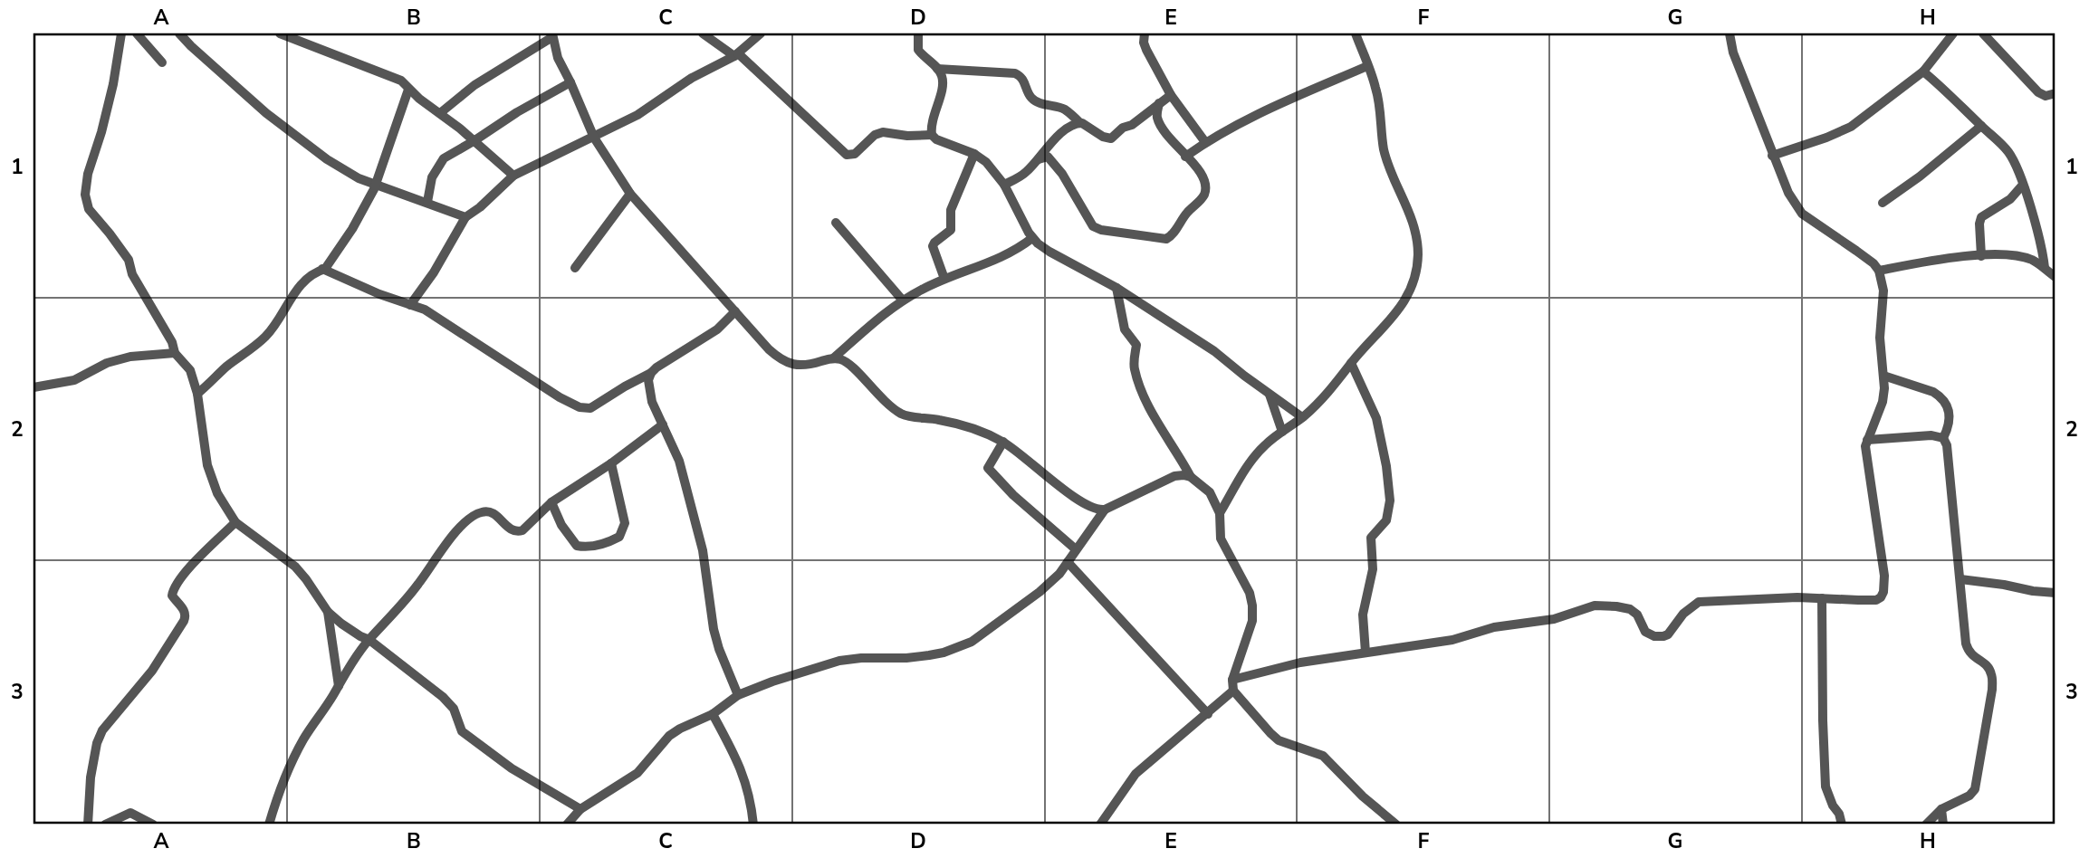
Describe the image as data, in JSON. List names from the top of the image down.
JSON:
{
  "grid": {
    "columns": [
      "A",
      "B",
      "C",
      "D",
      "E",
      "F",
      "G",
      "H"
    ],
    "rows": ["1", "2", "3"]
  }
}
